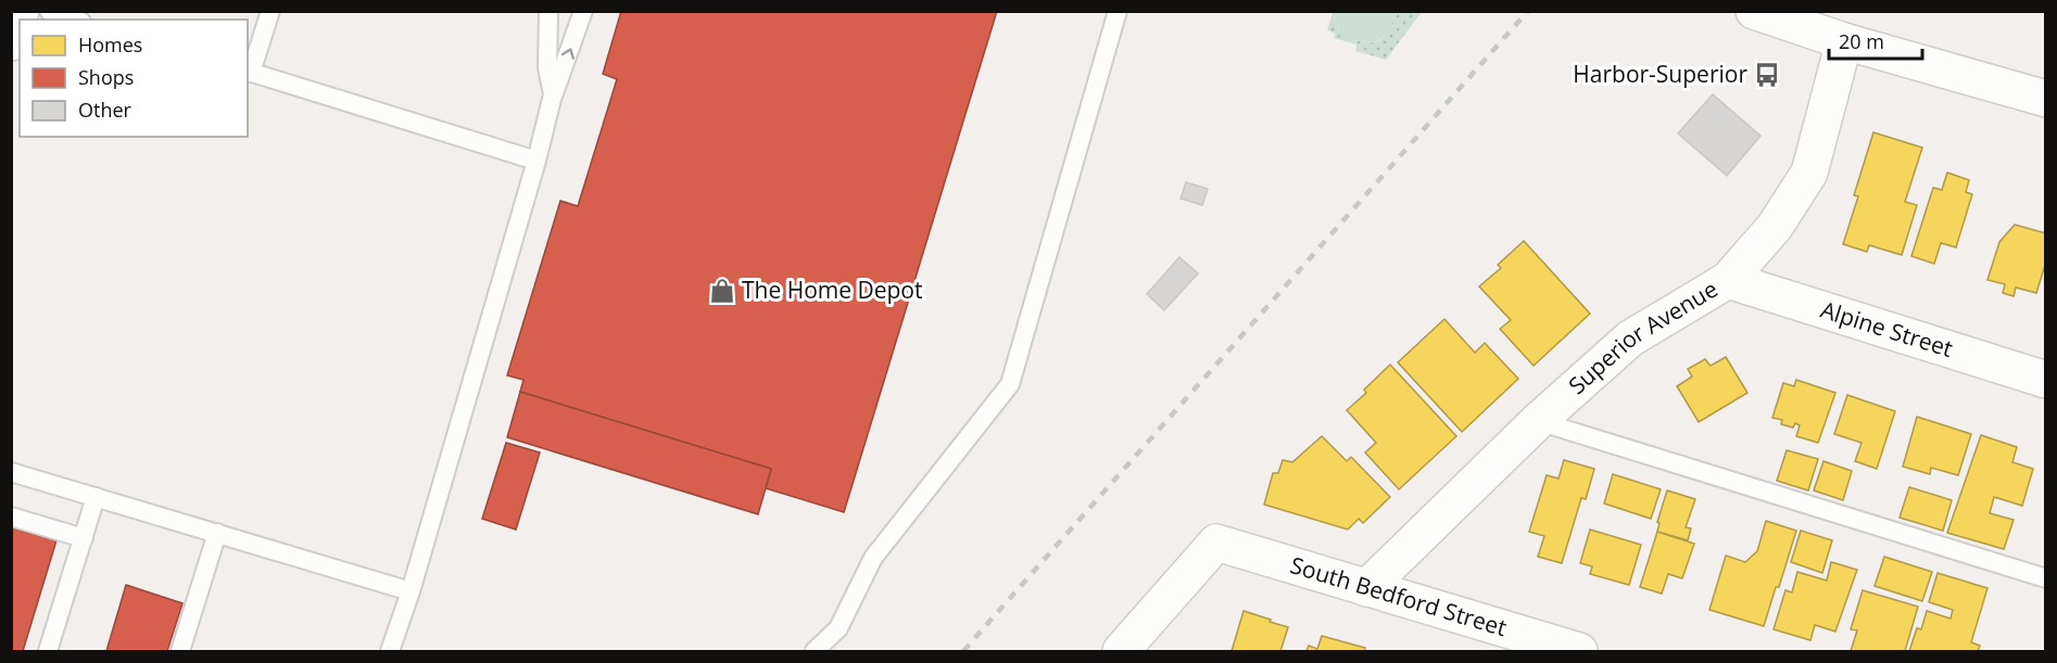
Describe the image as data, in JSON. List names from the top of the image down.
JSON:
{
  "streets": {
    "street": ["Alpine Street", "Superior Avenue", "South Bedford Street"]
  },
  "crossings": [
    ["Alpine Street", "Superior Avenue"],
    ["Superior Avenue", "South Bedford Street"]
  ],
  "places": {
    "bus stop": ["Harbor-Superior"],
    "shop": ["The Home Depot"]
  },
  "legend": ["Homes", "Shops", "Other"],
  "scale_bar": "20 m"
}
